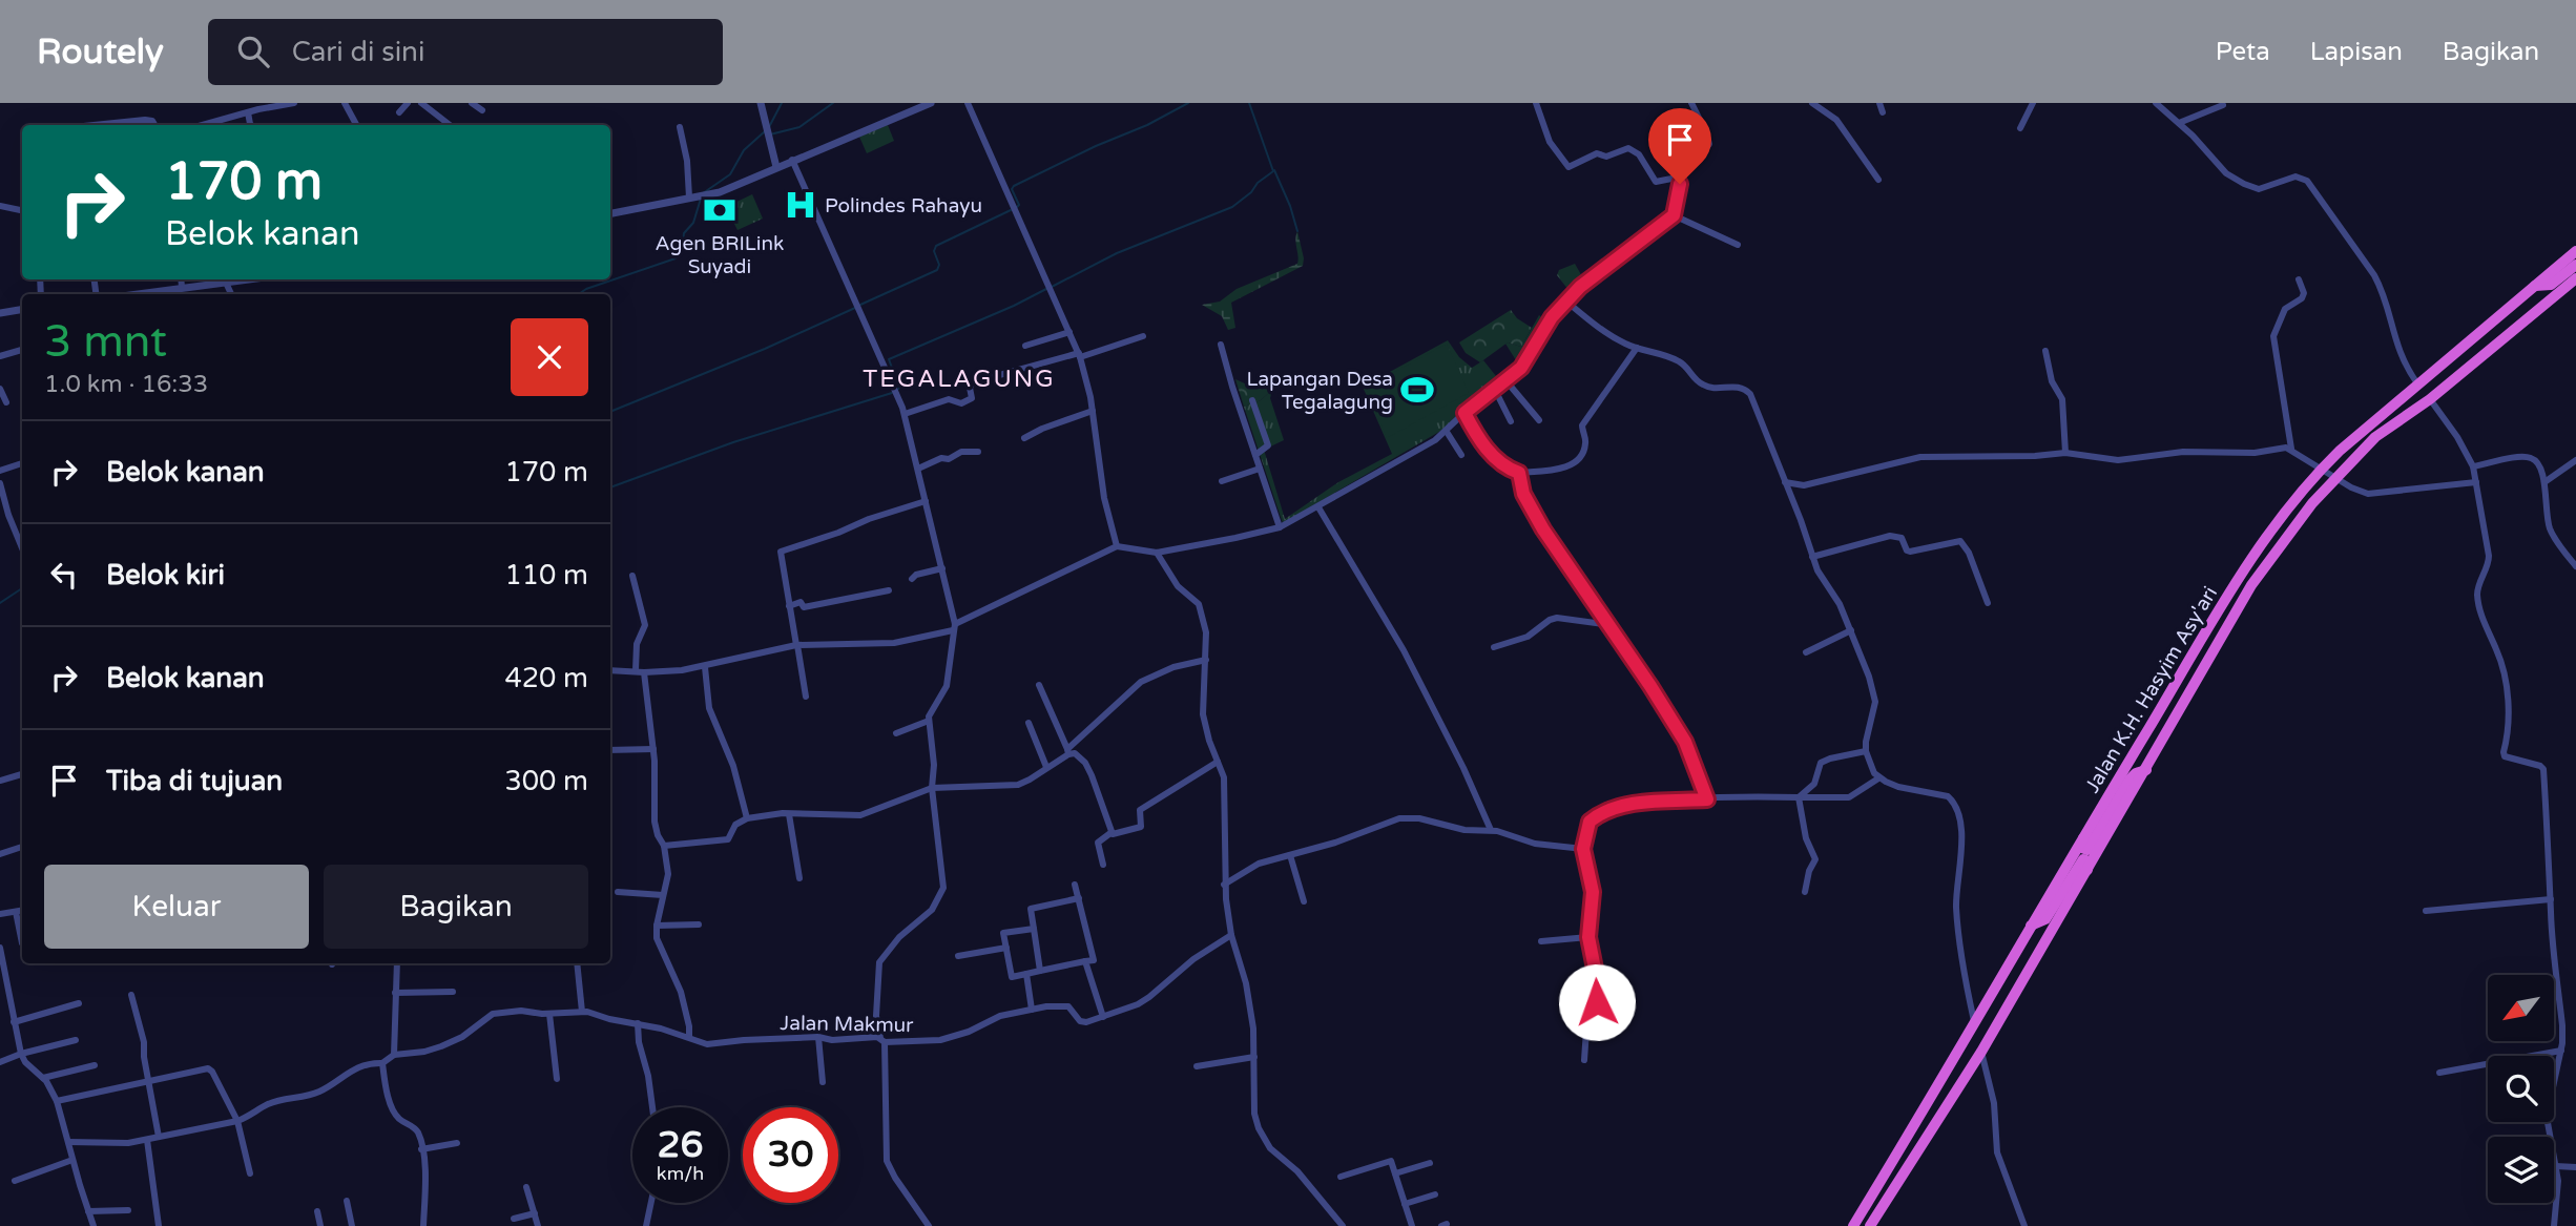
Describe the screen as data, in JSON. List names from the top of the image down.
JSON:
{
  "streets": {
    "highway": ["Jalan K.H. Hasyim Asy'ari"],
    "street": ["Jalan Makmur"]
  },
  "districts": ["TEGALAGUNG"],
  "places": {
    "hospital": ["Polindes Rahayu"],
    "bank": ["Agen BRILink Suyadi"],
    "sports": ["Lapangan Desa Tegalagung"]
  },
  "north": "bottom left",
  "page": {
    "header": "Routely",
    "search": "Cari di sini",
    "nav": ["Peta", "Lapisan", "Bagikan"],
    "turn": ["170 m", "Belok kanan"],
    "heading": ["3 mnt", "1.0 km · 16:33"],
    "list": [
      {
        "name": "Belok kanan",
        "value": "170 m"
      },
      {
        "name": "Belok kiri",
        "value": "110 m"
      },
      {
        "name": "Belok kanan",
        "value": "420 m"
      },
      {
        "name": "Tiba di tujuan",
        "value": "300 m"
      }
    ],
    "buttons": ["Keluar", "Bagikan"],
    "speed": "26 km/h",
    "limit": "30"
  }
}
